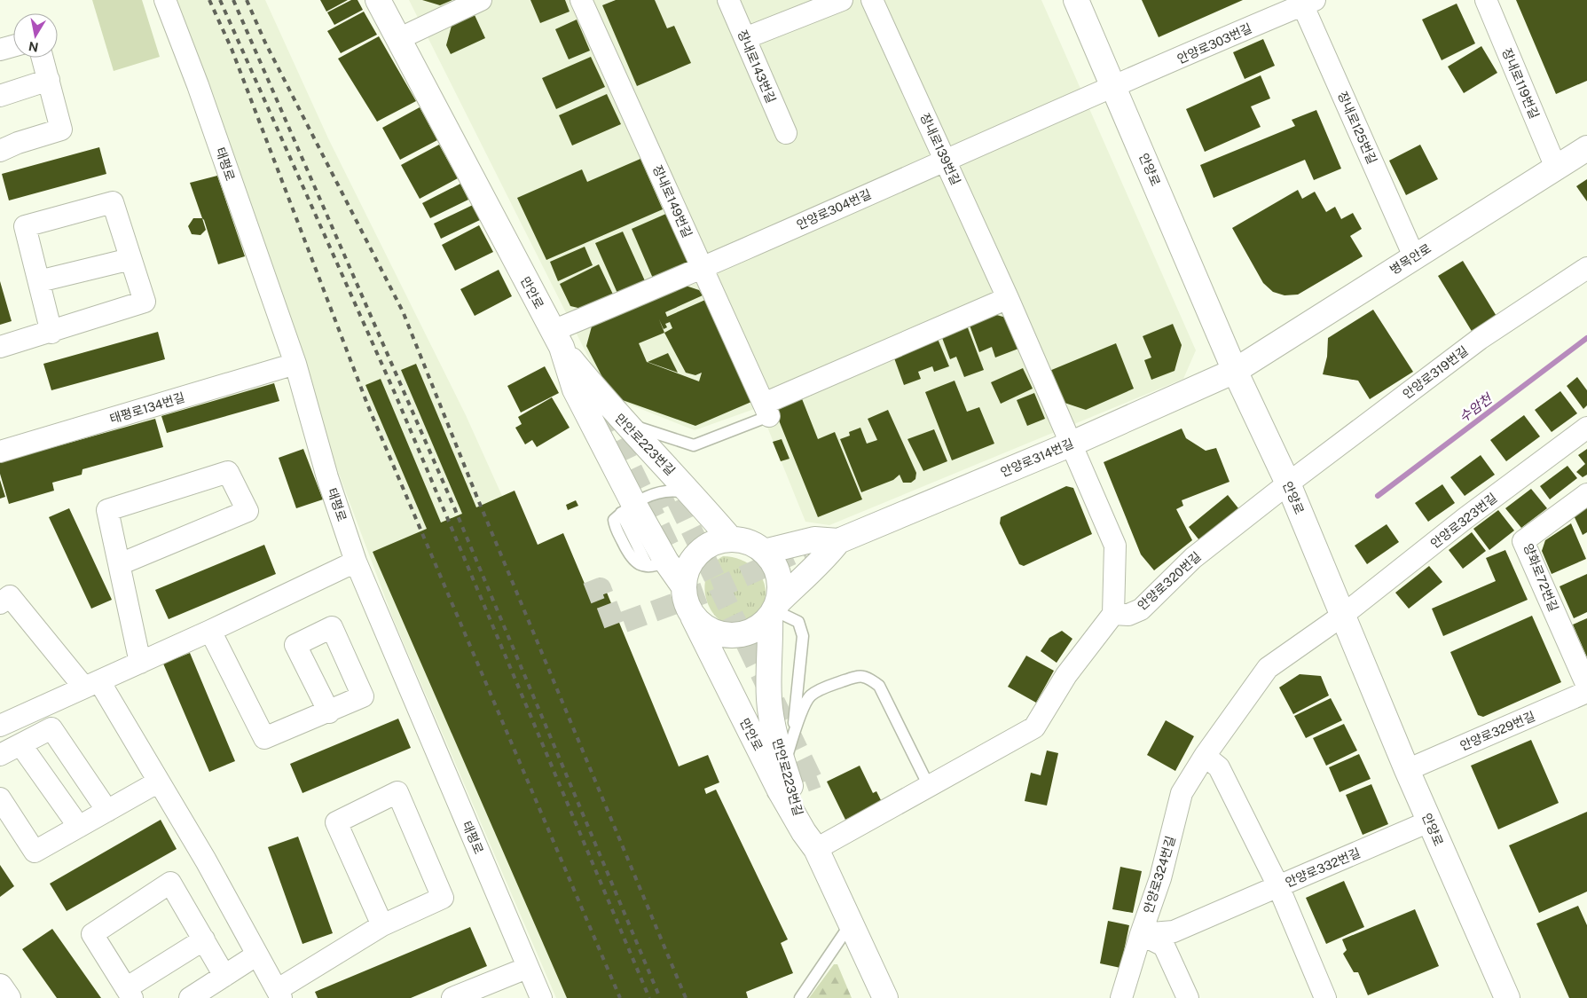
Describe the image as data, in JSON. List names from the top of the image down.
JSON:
{
  "streets": {
    "street": [
      "안양로303번길",
      "장내로143번길",
      "장내로119번길",
      "장내로125번길",
      "장내로139번길",
      "태평로",
      "안양로",
      "장내로149번길",
      "안양로304번길",
      "병목안로",
      "만안로",
      "안양로319번길",
      "태평로134번길",
      "만안로223번길",
      "안양로314번길",
      "안양로323번길",
      "양화로72번길",
      "안양로320번길",
      "안양로329번길",
      "안양로332번길",
      "안양로324번길"
    ]
  },
  "crossings": [
    ["안양로303번길", "장내로125번길"],
    ["안양로303번길", "안양로"],
    ["안양로303번길", "안양로304번길"],
    ["장내로119번길", "병목안로"],
    ["장내로125번길", "병목안로"],
    ["장내로139번길", "안양로304번길"],
    ["장내로139번길", "안양로314번길"],
    ["장내로139번길", "안양로320번길"],
    ["태평로", "태평로134번길"],
    ["안양로", "안양로304번길"],
    ["안양로", "병목안로"],
    ["안양로", "안양로319번길"],
    ["안양로", "안양로314번길"],
    ["안양로", "안양로323번길"],
    ["안양로", "안양로320번길"],
    ["안양로", "안양로329번길"],
    ["안양로", "안양로332번길"],
    ["안양로", "안양로324번길"],
    ["장내로149번길", "안양로304번길"],
    ["안양로304번길", "만안로"],
    ["안양로304번길", "만안로223번길"],
    ["병목안로", "안양로314번길"],
    ["만안로", "만안로223번길"],
    ["안양로319번길", "안양로320번길"],
    ["안양로323번길", "안양로324번길"]
  ],
  "water": ["수암천"],
  "north": "bottom"
}
